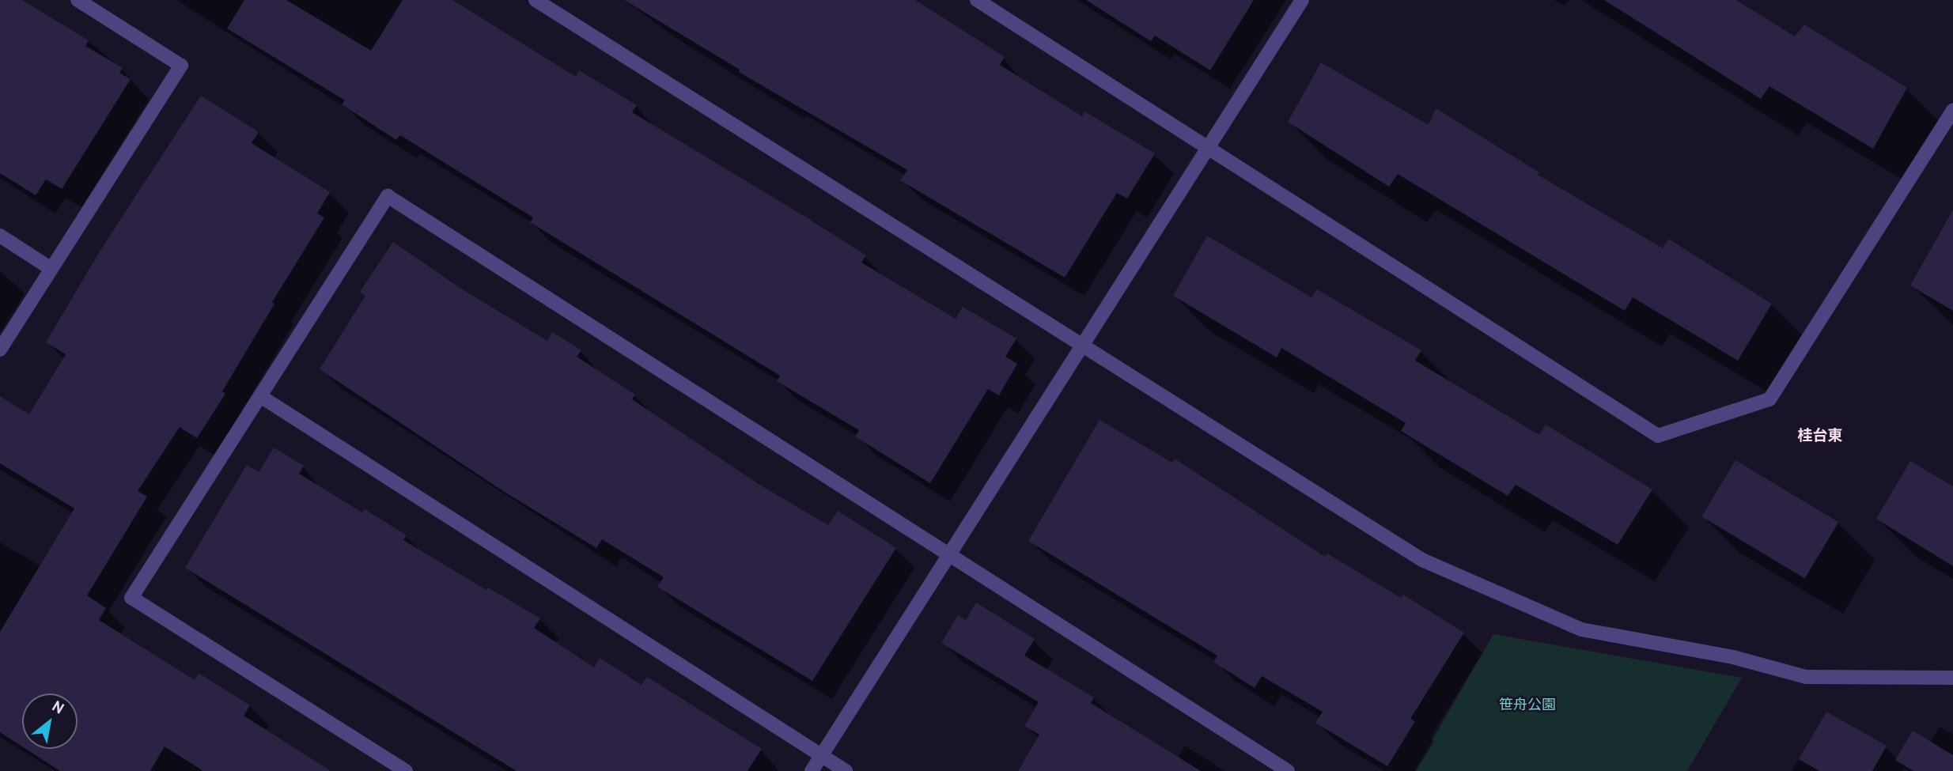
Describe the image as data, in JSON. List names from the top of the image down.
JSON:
{
  "districts": ["桂台東"],
  "parks": ["笹舟公園"],
  "north": "top right"
}
